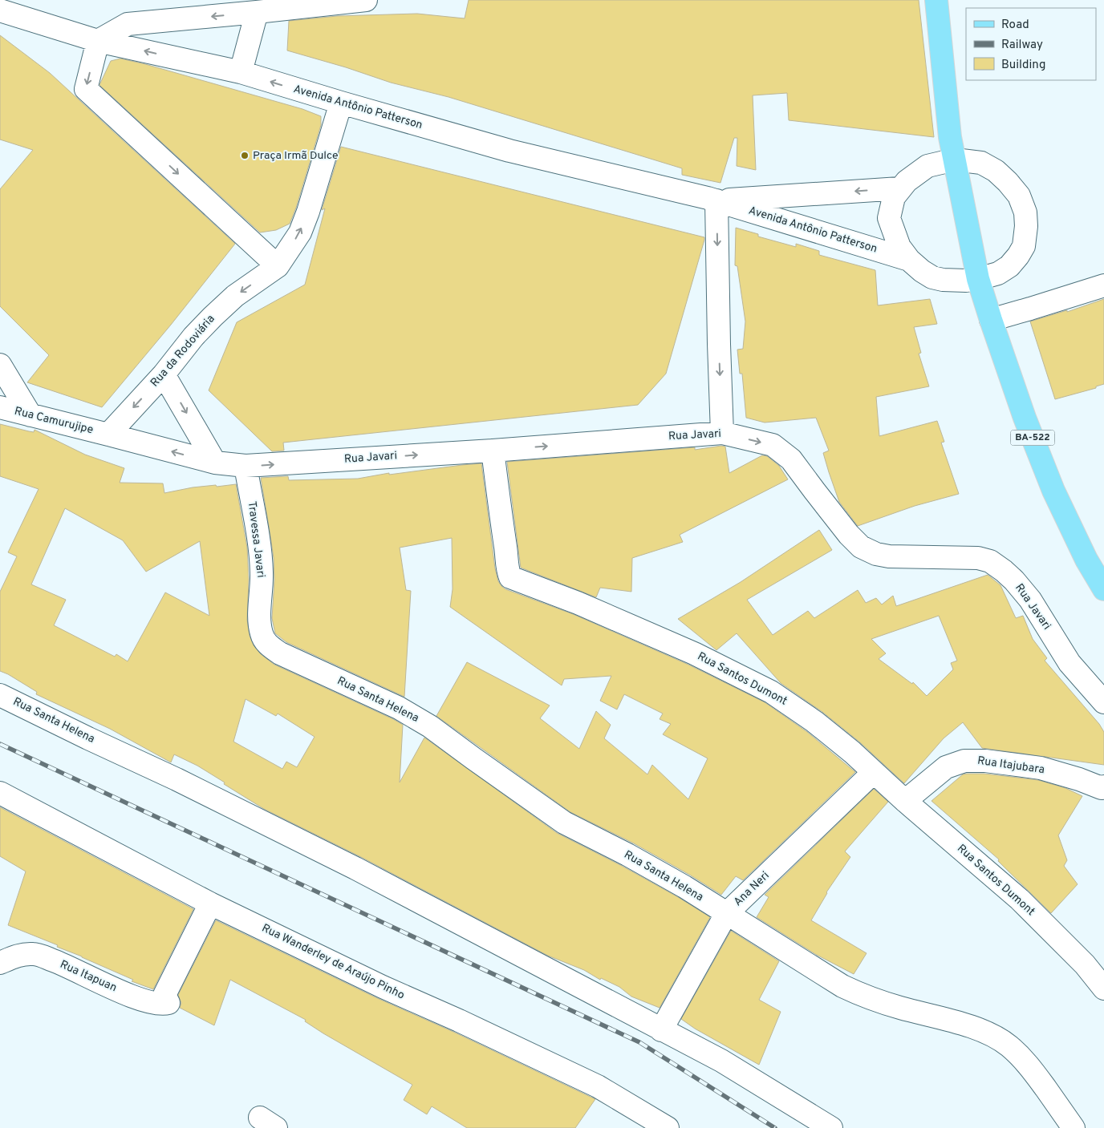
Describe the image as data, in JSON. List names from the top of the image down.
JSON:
{
  "streets": {
    "main road": ["BA-522"],
    "street": [
      "Avenida Antônio Patterson",
      "Rua da Rodoviária",
      "Rua Camurujipe",
      "Rua Javari",
      "Travessa Javari",
      "Rua Santos Dumont",
      "Rua Santa Helena",
      "Rua Itajubara",
      "Ana Neri",
      "Rua Wanderley de Araújo Pinho",
      "Rua Itapuan"
    ]
  },
  "crossings": [
    ["Avenida Antônio Patterson", "Rua da Rodoviária"],
    ["Rua da Rodoviária", "Rua Camurujipe"],
    ["Rua da Rodoviária", "Rua Javari"],
    ["Rua Camurujipe", "Rua Javari"],
    ["Rua Javari", "Travessa Javari"],
    ["Rua Javari", "Rua Santos Dumont"],
    ["Travessa Javari", "Rua Santa Helena"],
    ["Rua Santos Dumont", "Rua Itajubara"],
    ["Rua Santos Dumont", "Ana Neri"],
    ["Rua Santa Helena", "Ana Neri"],
    ["Rua Wanderley de Araújo Pinho", "Rua Itapuan"]
  ],
  "places": ["Praça Irmã Dulce"],
  "legend": ["Road", "Railway", "Building"]
}
